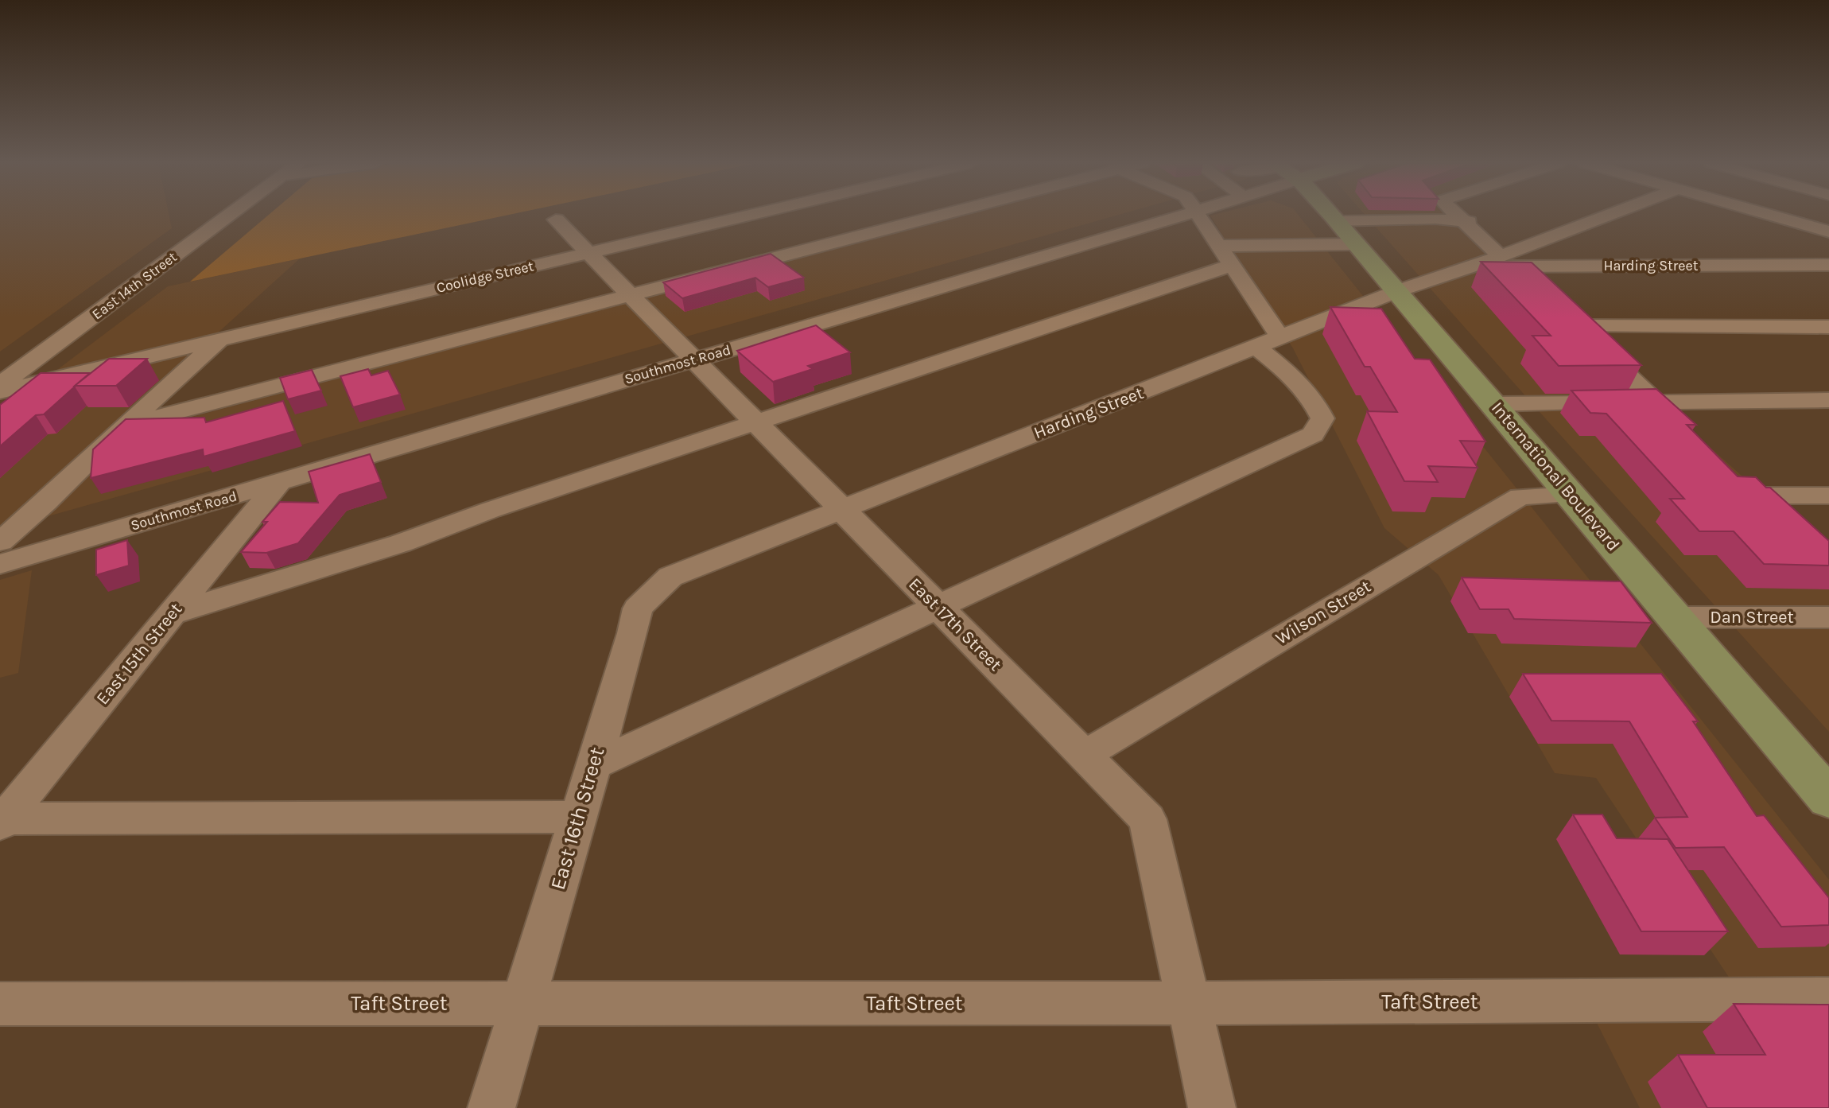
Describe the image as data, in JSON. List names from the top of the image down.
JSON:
{
  "streets": {
    "main road": ["International Boulevard"],
    "street": [
      "Harding Street",
      "Coolidge Street",
      "East 14th Street",
      "Southmost Road",
      "Wilson Street",
      "Dan Street",
      "East 17th Street",
      "East 15th Street",
      "East 16th Street",
      "Taft Street"
    ]
  },
  "crossings": [
    ["Harding Street", "International Boulevard"],
    ["Harding Street", "East 17th Street"],
    ["Harding Street", "East 16th Street"],
    ["Coolidge Street", "East 17th Street"],
    ["Southmost Road", "East 17th Street"],
    ["Southmost Road", "East 15th Street"],
    ["International Boulevard", "Wilson Street"],
    ["International Boulevard", "Dan Street"],
    ["Wilson Street", "East 17th Street"],
    ["East 17th Street", "Taft Street"],
    ["East 16th Street", "Taft Street"]
  ]
}
